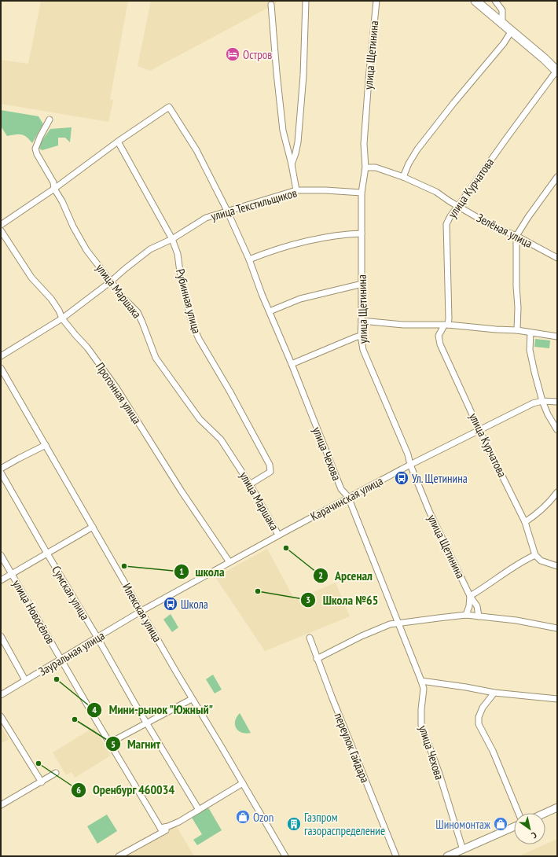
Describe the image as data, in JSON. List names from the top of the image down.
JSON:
{
  "streets": {
    "street": [
      "улица Щетинина",
      "улица Курчатова",
      "улица Текстильщиков",
      "Зелёная улица",
      "улица Маршака",
      "Рубинная улица",
      "Прогонная улица",
      "улица Чехова",
      "Карачинская улица",
      "Сумская улица",
      "улица Новосёлов",
      "Илекская улица",
      "Зауральная улица",
      "переулок Гайдара"
    ]
  },
  "crossings": [
    ["улица Щетинина", "улица Текстильщиков"],
    ["улица Щетинина", "Зелёная улица"],
    ["улица Щетинина", "Карачинская улица"],
    ["улица Курчатова", "Зелёная улица"],
    ["улица Курчатова", "Карачинская улица"],
    ["улица Текстильщиков", "улица Маршака"],
    ["улица Текстильщиков", "Рубинная улица"],
    ["улица Текстильщиков", "Прогонная улица"],
    ["улица Текстильщиков", "улица Чехова"],
    ["улица Маршака", "Рубинная улица"],
    ["улица Маршака", "Карачинская улица"],
    ["Рубинная улица", "улица Чехова"],
    ["Прогонная улица", "Карачинская улица"],
    ["улица Чехова", "Карачинская улица"],
    ["Карачинская улица", "Илекская улица"],
    ["Карачинская улица", "Зауральная улица"],
    ["Сумская улица", "Зауральная улица"],
    ["улица Новосёлов", "Зауральная улица"],
    ["Илекская улица", "Зауральная улица"]
  ],
  "places": {
    "hotel": ["Остров"],
    "bus stop": ["Ул. Щетинина", "Школа"],
    "other": [
      "Арсенал",
      "школа",
      "Школа №65",
      "Мини-рынок \"Южный\"",
      "Магнит",
      "Оренбург 460034"
    ],
    "shop": ["Ozon", "Шиномонтаж"],
    "building": ["Газпром газораспределение"]
  },
  "north": "bottom right"
}
